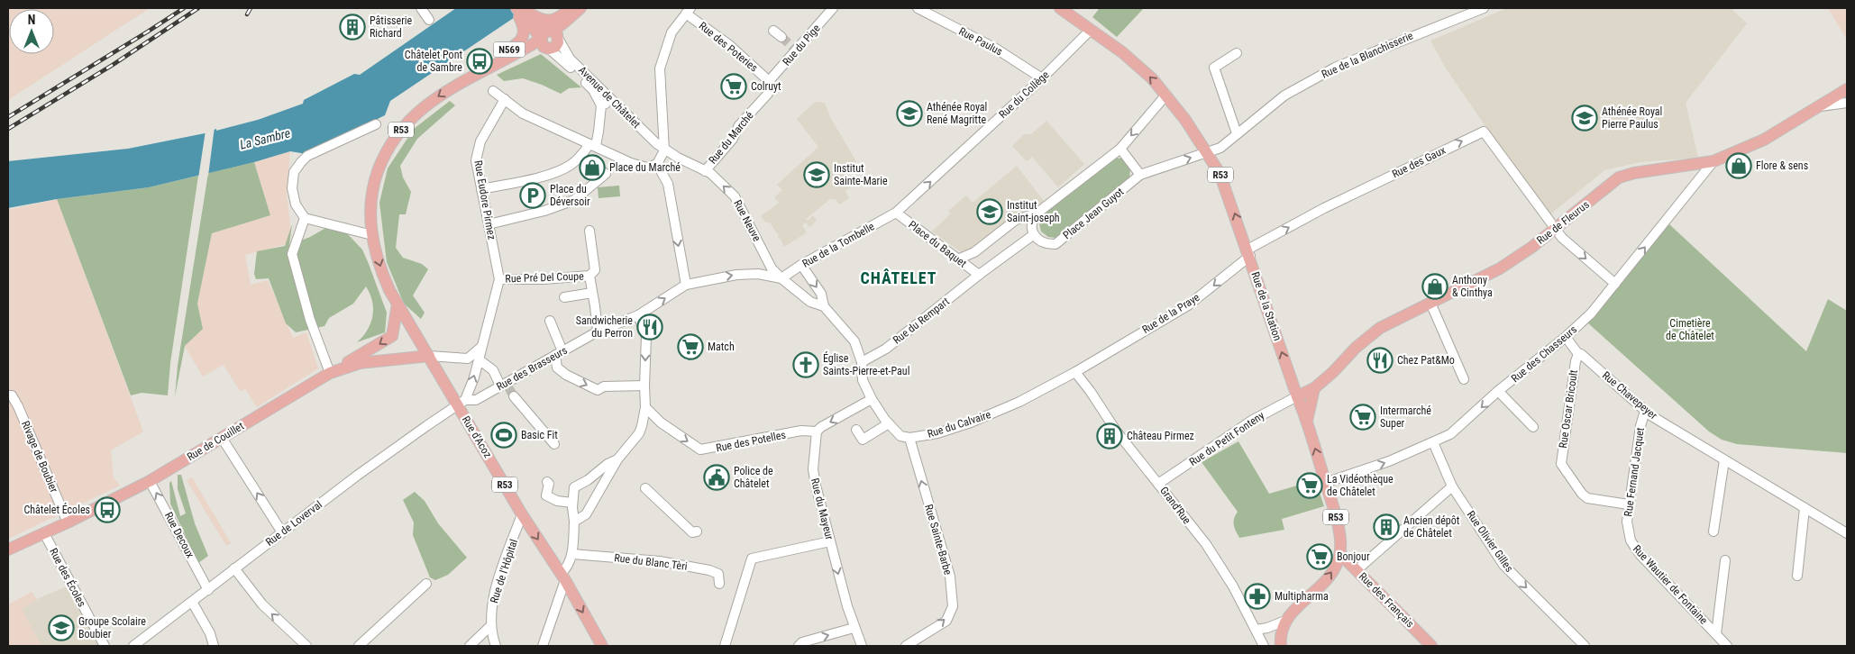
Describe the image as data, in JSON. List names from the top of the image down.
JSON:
{
  "streets": {
    "main road": [
      "N569",
      "Avenue de Châtelet",
      "R53",
      "Rue de Fleurus",
      "Rue de la Station",
      "Rue d'Acoz",
      "Rue de Couillet",
      "Rue des Français"
    ],
    "street": [
      "Rue Paulus",
      "Rue du Pige",
      "Rue des Poteries",
      "Rue de la Blanchisserie",
      "Rue du Collège",
      "Rue du Marché",
      "Rue des Gaux",
      "Rue Eudore Pirmez",
      "Place Jean Guyot",
      "Rue Neuve",
      "Place du Baquet",
      "Rue de la Tombelle",
      "Rue Pré Del Coupe",
      "Rue de la Praye",
      "Rue du Rempart",
      "Rue des Chasseurs",
      "Rue des Brasseurs",
      "Rue Chavepeyer",
      "Rue Oscar Bricoult",
      "Rue du Calvaire",
      "Rue du Petit Fonteny",
      "Rue des Potelles",
      "Rivage de Boubier",
      "Rue Fernand Jacquet",
      "Grand'Rue",
      "Rue du Mayeur",
      "Rue de Loverval",
      "Rue Decoux",
      "Rue Sainte-Barbe",
      "Rue Olivier Gilles",
      "Rue du Blanc Tèri",
      "Rue de l'Hôpital",
      "Rue des Écoles",
      "Rue Wautier de Fontaine"
    ]
  },
  "crossings": [
    ["Rue Paulus", "Rue du Collège"],
    ["Rue du Pige", "Rue des Poteries"],
    ["Rue du Pige", "Rue du Marché"],
    ["Rue des Poteries", "Rue du Marché"],
    ["N569", "Avenue de Châtelet"],
    ["N569", "R53"],
    ["N569", "Rue d'Acoz"],
    ["Rue de la Blanchisserie", "Place Jean Guyot"],
    ["Rue de la Blanchisserie", "Rue de la Station"],
    ["Rue du Collège", "Place du Baquet"],
    ["Rue du Collège", "Rue de la Tombelle"],
    ["Rue du Collège", "Rue de la Station"],
    ["Avenue de Châtelet", "R53"],
    ["R53", "Rue d'Acoz"],
    ["Rue du Marché", "Rue Neuve"],
    ["Rue des Gaux", "Rue de Fleurus"],
    ["Rue des Gaux", "Rue de la Station"],
    ["Rue des Gaux", "Rue de la Praye"],
    ["Rue Eudore Pirmez", "Rue Pré Del Coupe"],
    ["Place Jean Guyot", "Rue du Rempart"],
    ["Rue Neuve", "Rue de la Tombelle"],
    ["Rue de Fleurus", "Rue de la Station"],
    ["Rue de Fleurus", "Rue des Chasseurs"],
    ["Rue de Fleurus", "Rue du Petit Fonteny"],
    ["Place du Baquet", "Rue de la Tombelle"],
    ["Place du Baquet", "Rue du Rempart"],
    ["Rue de la Station", "Rue de la Praye"],
    ["Rue de la Station", "Rue des Chasseurs"],
    ["Rue de la Station", "Rue du Petit Fonteny"],
    ["Rue de la Station", "Rue des Français"],
    ["Rue de la Praye", "Rue du Calvaire"],
    ["Rue de la Praye", "Grand'Rue"],
    ["Rue des Chasseurs", "Rue Chavepeyer"],
    ["Rue des Chasseurs", "Rue Olivier Gilles"],
    ["Rue des Brasseurs", "Rue d'Acoz"],
    ["Rue des Brasseurs", "Rue de Loverval"],
    ["Rue Chavepeyer", "Rue Oscar Bricoult"],
    ["Rue Chavepeyer", "Rue Fernand Jacquet"],
    ["Rue Oscar Bricoult", "Rue Fernand Jacquet"],
    ["Rue du Calvaire", "Grand'Rue"],
    ["Rue du Calvaire", "Rue Sainte-Barbe"],
    ["Rue d'Acoz", "Rue de Couillet"],
    ["Rue d'Acoz", "Rue de Loverval"],
    ["Rue d'Acoz", "Rue de l'Hôpital"],
    ["Rue du Petit Fonteny", "Grand'Rue"],
    ["Rue de Couillet", "Rivage de Boubier"],
    ["Rue de Couillet", "Rue Decoux"],
    ["Rue de Couillet", "Rue des Écoles"],
    ["Rue des Potelles", "Rue du Mayeur"],
    ["Rue Fernand Jacquet", "Rue Wautier de Fontaine"],
    ["Rue de Loverval", "Rue Decoux"]
  ],
  "one_way": [
    "Rue du Collège",
    "Rue Neuve",
    "Rue de la Station",
    "Rue de la Praye",
    "Rue d'Acoz",
    "Rue des Potelles",
    "Rue du Mayeur",
    "Rue Decoux",
    "Rue Sainte-Barbe",
    "Rue Olivier Gilles"
  ],
  "districts": ["CHÂTELET"],
  "water": ["La Sambre"],
  "parks": ["Cimetière de Châtelet"],
  "places": {
    "building": ["Pâtisserie Richard", "Château Pirmez", "Ancien dépôt de Châtelet"],
    "bus stop": ["Châtelet Pont de Sambre", "Châtelet Écoles"],
    "supermarket": [
      "Colruyt",
      "Match",
      "Intermarché Super",
      "La Vidéothèque de Châtelet",
      "Bonjour"
    ],
    "school or university": [
      "Athénée Royal René Magritte",
      "Athénée Royal Pierre Paulus",
      "Institut Sainte-Marie",
      "Institut Saint-joseph",
      "Groupe Scolaire Boubier"
    ],
    "shop": ["Flore & sens", "Place du Marché", "Anthony & Cinthya"],
    "parking": ["Place du Déversoir"],
    "restaurant": ["Sandwicherie du Perron", "Chez Pat&Mo"],
    "church": ["Église Saints-Pierre-et-Paul"],
    "sports": ["Basic Fit"],
    "public building": ["Police de Châtelet"],
    "pharmacy": ["Multipharma"]
  },
  "north": "top"
}
